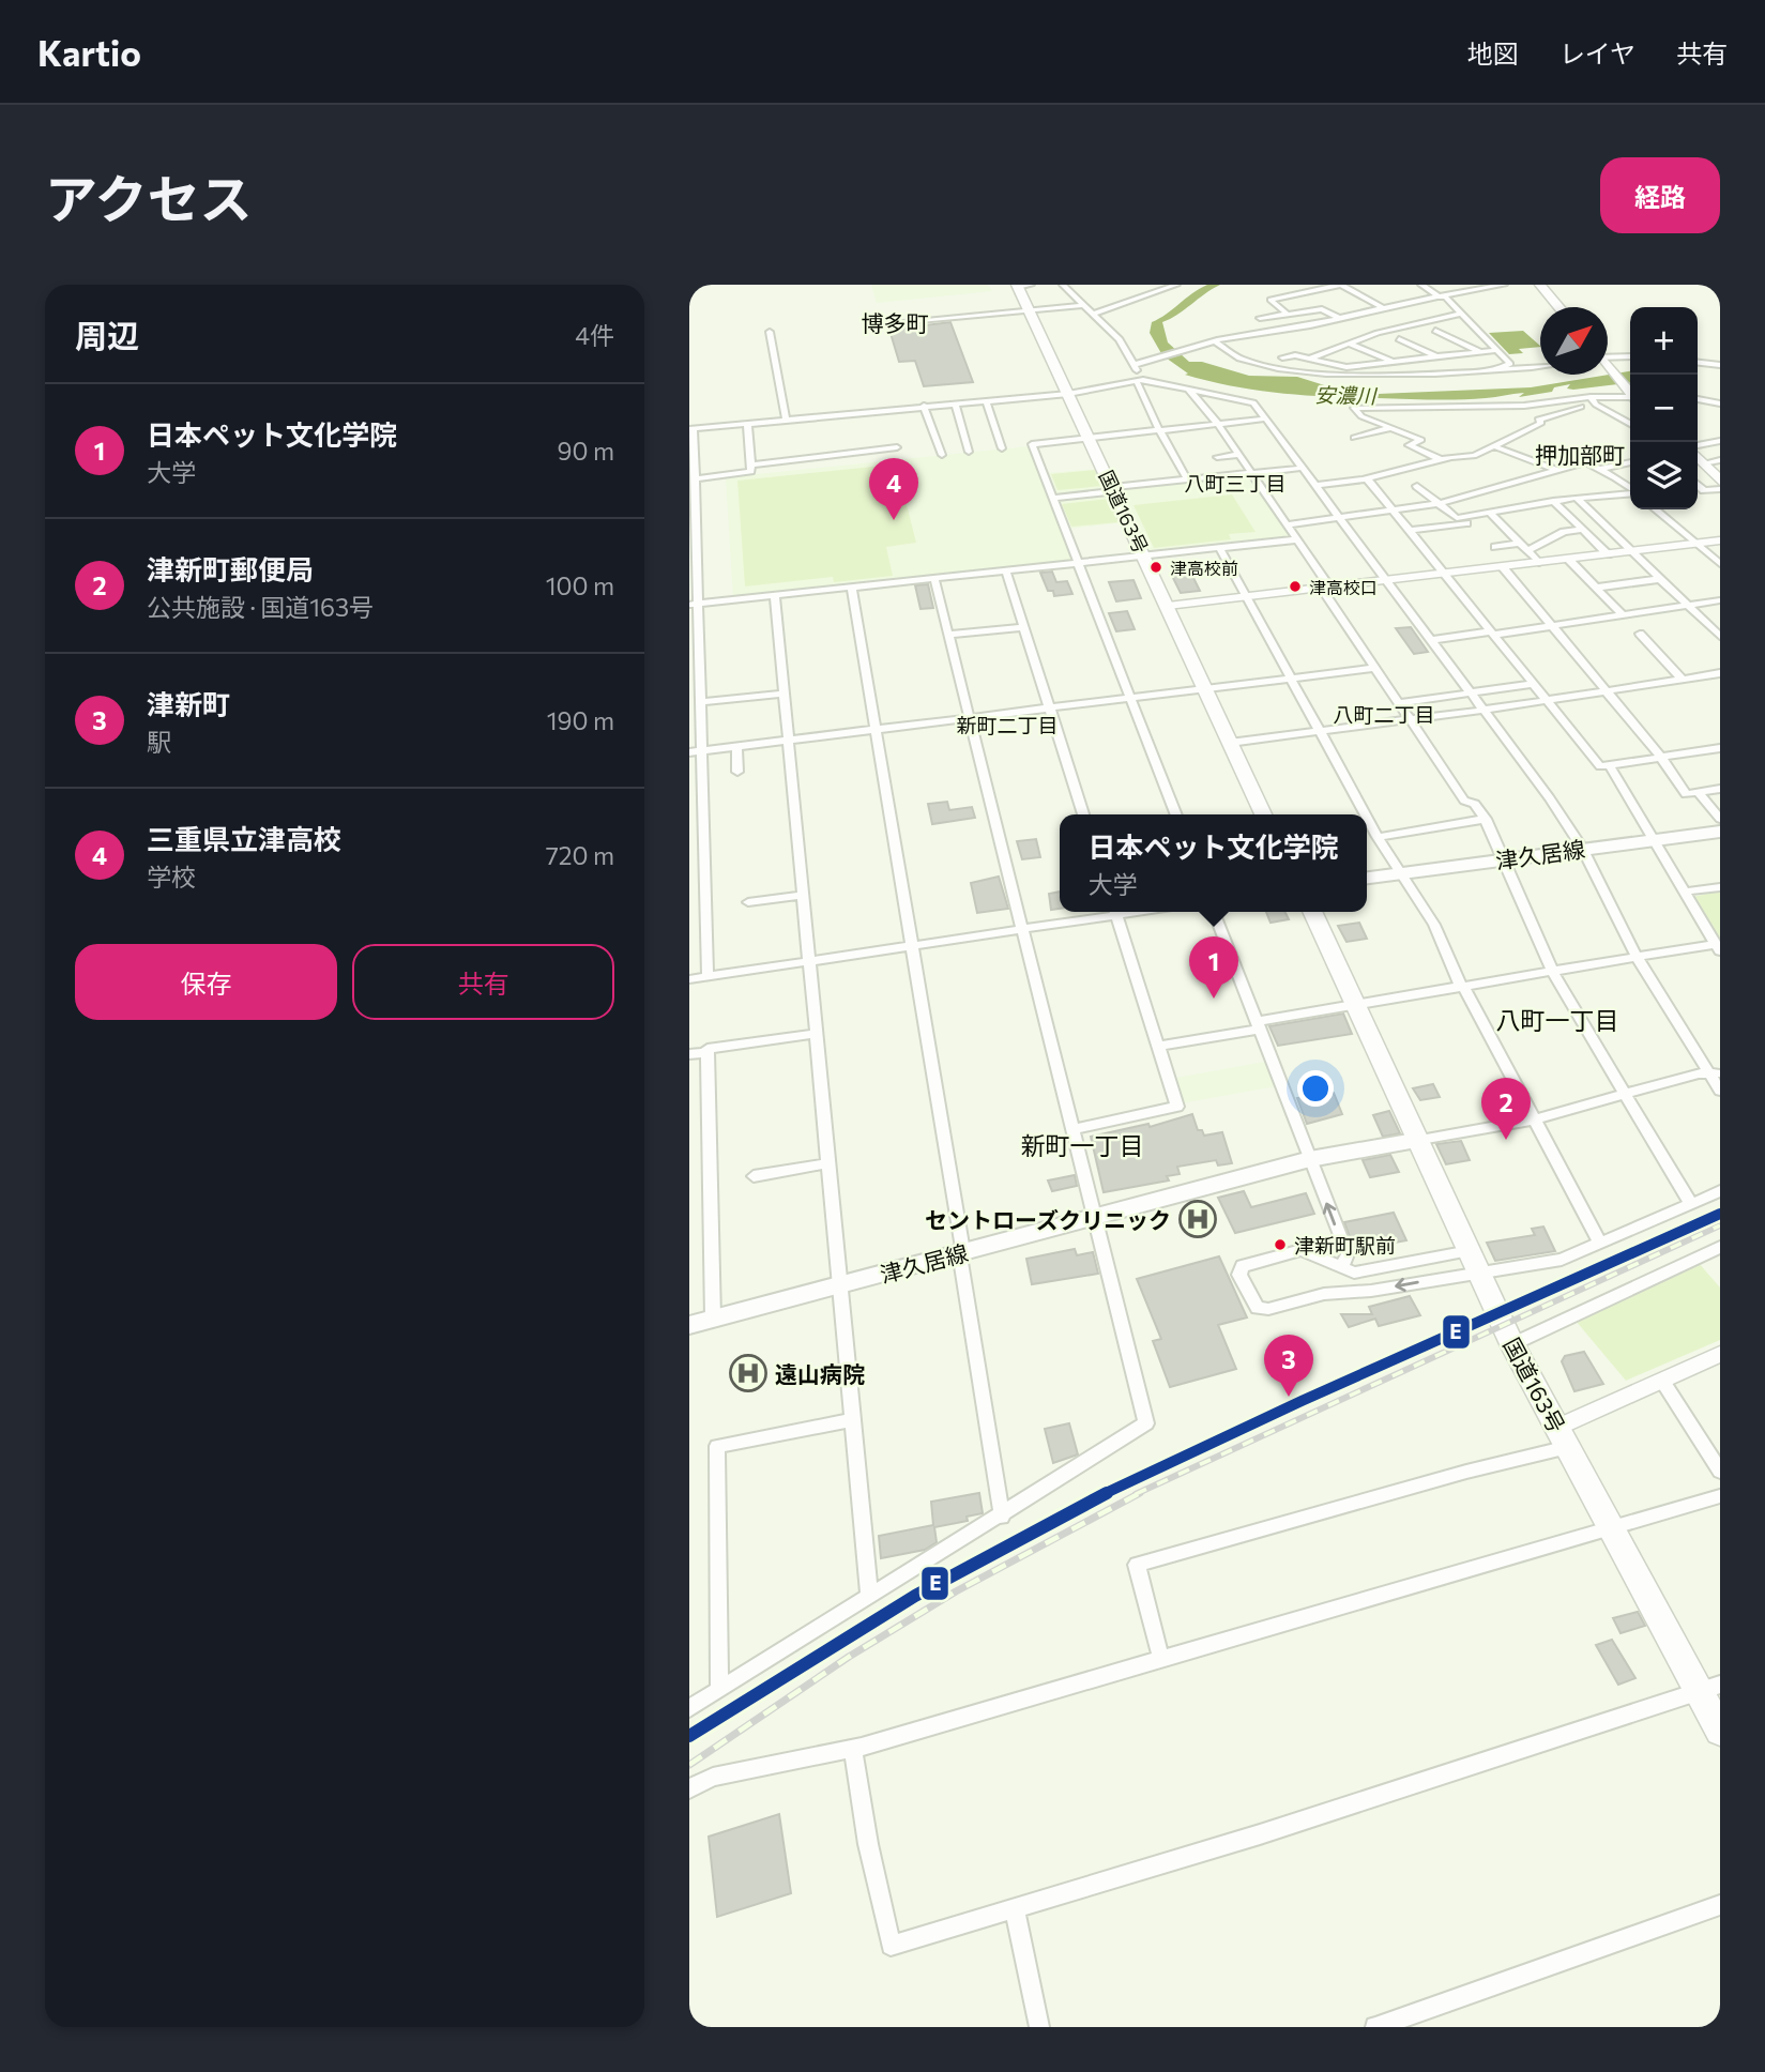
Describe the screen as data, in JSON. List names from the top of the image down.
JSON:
{
  "streets": {
    "main road": ["国道163号", "津久居線"]
  },
  "crossings": [
    ["国道163号", "津久居線"]
  ],
  "districts": [
    "博多町",
    "押加部町",
    "八町三丁目",
    "八町二丁目",
    "新町二丁目",
    "八町一丁目",
    "新町一丁目"
  ],
  "water": ["安濃川"],
  "places": {
    "other": ["津高校前", "津高校口", "津新町駅前"],
    "hospital": ["セントローズクリニック", "遠山病院"]
  },
  "lines": ["transit line E"],
  "north": "top right",
  "page": {
    "header": "Kartio",
    "nav": ["地図", "レイヤ", "共有"],
    "title": "アクセス",
    "buttons": [
      "経路",
      ["保存", "共有"]
    ],
    "heading": ["周辺", "4件"],
    "map_buttons": ["+", "−"],
    "list": [
      {
        "mark": "1",
        "name": "日本ペット文化学院",
        "note": "大学",
        "value": "90 m"
      },
      {
        "mark": "2",
        "name": "津新町郵便局",
        "note": "公共施設 · 国道163号",
        "value": "100 m"
      },
      {
        "mark": "3",
        "name": "津新町",
        "note": "駅",
        "value": "190 m"
      },
      {
        "mark": "4",
        "name": "三重県立津高校",
        "note": "学校",
        "value": "720 m"
      }
    ],
    "pins": [
      "4",
      "1",
      "2",
      "3"
    ],
    "popup": ["日本ペット文化学院", "大学"]
  }
}
